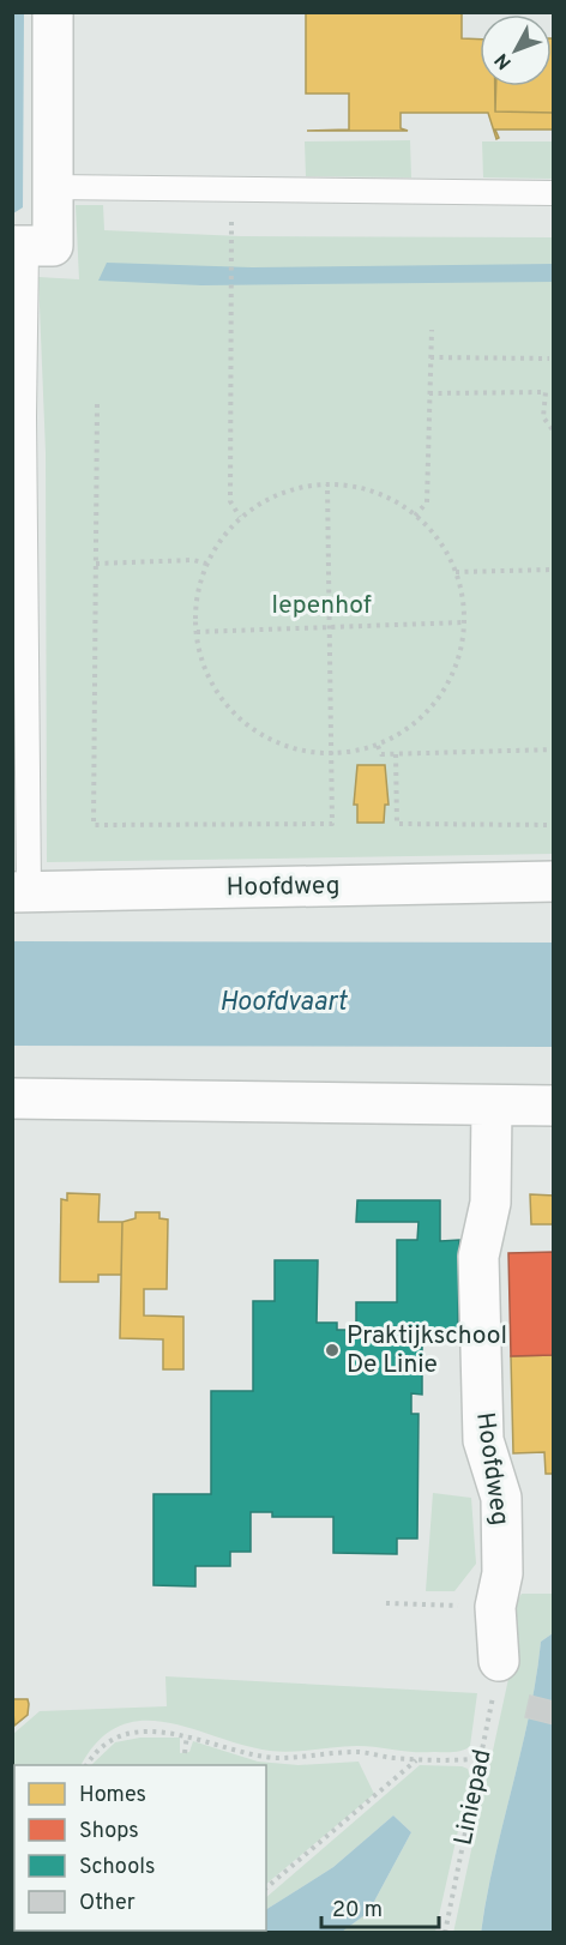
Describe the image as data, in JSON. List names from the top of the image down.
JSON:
{
  "streets": {
    "street": ["Hoofdweg"],
    "path": ["Liniepad"]
  },
  "crossings": [
    ["Hoofdweg", "Liniepad"]
  ],
  "water": ["Hoofdvaart"],
  "parks": ["Iepenhof"],
  "places": ["Praktijkschool De Linie"],
  "legend": [
    "Homes",
    "Shops",
    "Schools",
    "Other"
  ],
  "scale_bar": "20 m",
  "north": "bottom left"
}
